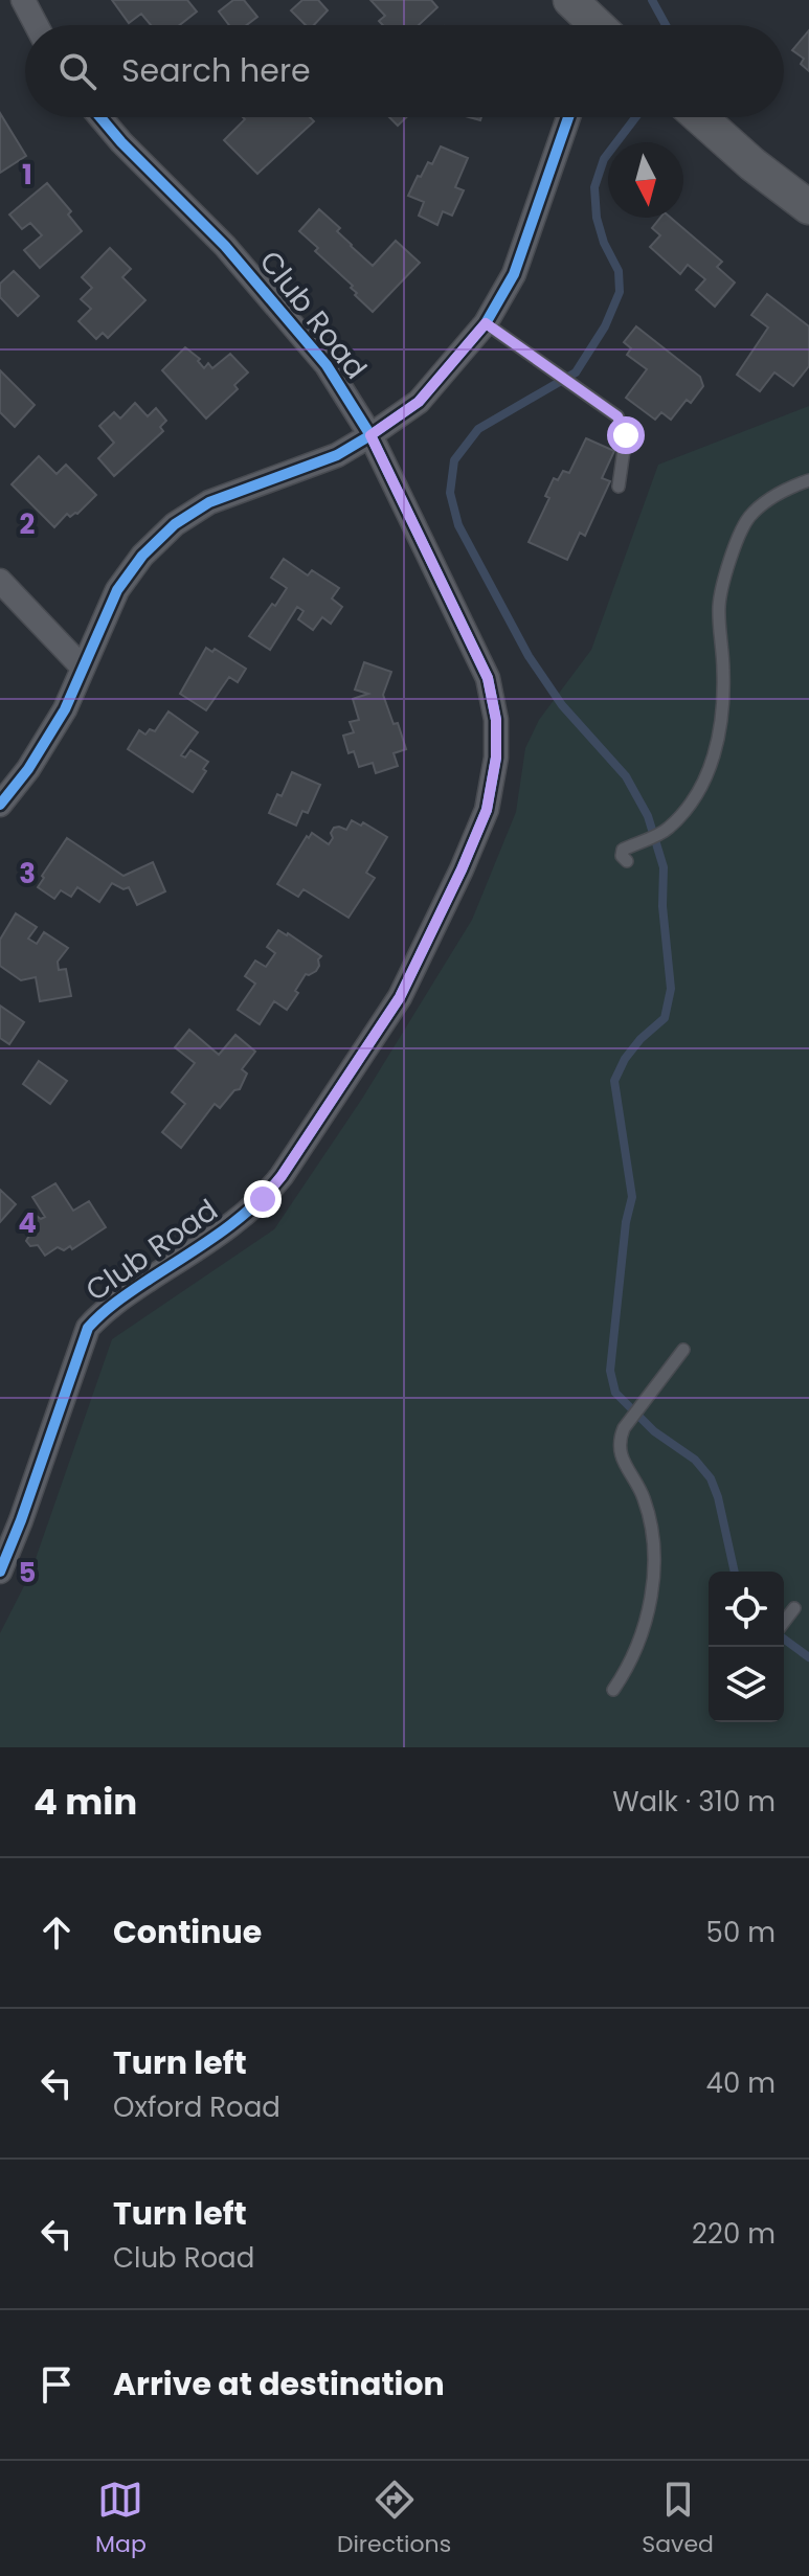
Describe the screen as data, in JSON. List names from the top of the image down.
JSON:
{
  "streets": {
    "street": ["Club Road"]
  },
  "north": "bottom",
  "page": {
    "search": "Search here",
    "heading": ["4 min", "Walk · 310 m"],
    "list": [
      ["Continue", "50 m"],
      ["Turn left", "Oxford Road", "40 m"],
      ["Turn left", "Club Road", "220 m"],
      "Arrive at destination"
    ],
    "nav": ["Map", "Directions", "Saved"]
  },
  "grid": {
    "rows": [
      "1",
      "2",
      "3",
      "4",
      "5"
    ]
  }
}
